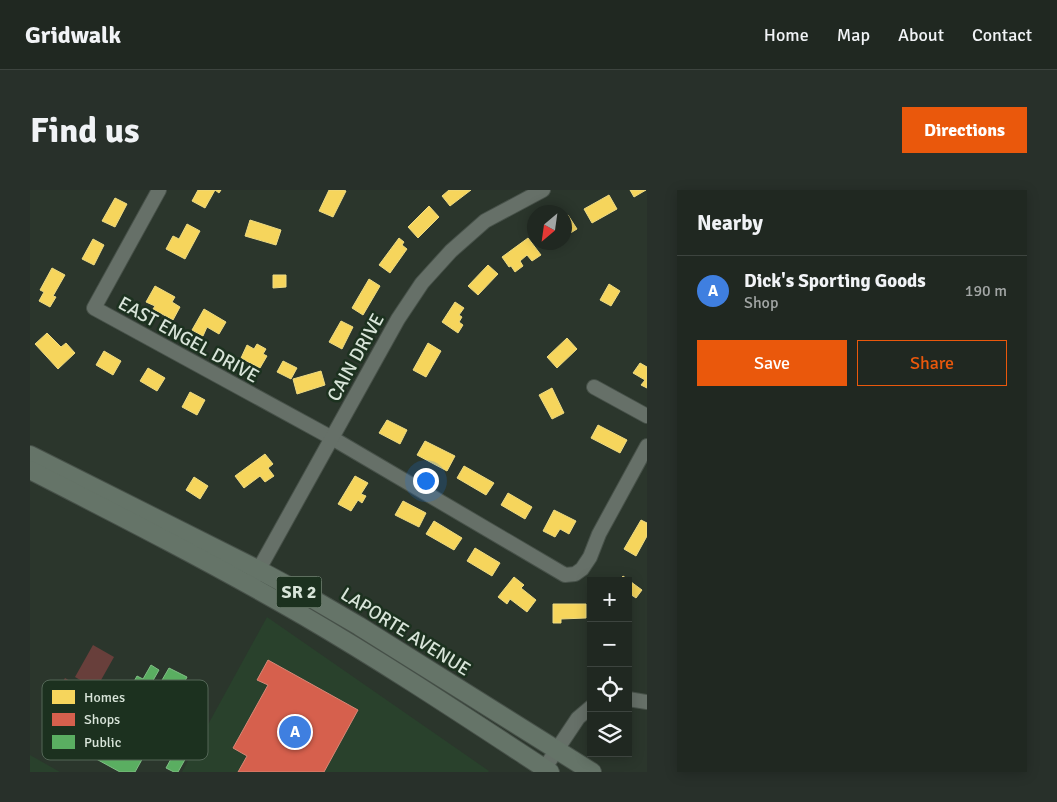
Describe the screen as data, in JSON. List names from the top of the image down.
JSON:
{
  "streets": {
    "main road": ["SR 2", "LAPORTE AVENUE"],
    "street": ["EAST ENGEL DRIVE", "CAIN DRIVE"]
  },
  "crossings": [
    ["EAST ENGEL DRIVE", "CAIN DRIVE"],
    ["CAIN DRIVE", "LAPORTE AVENUE"]
  ],
  "legend": ["Homes", "Shops", "Public"],
  "north": "bottom left",
  "page": {
    "header": "Gridwalk",
    "nav": [
      "Home",
      "Map",
      "About",
      "Contact"
    ],
    "buttons": [
      "Directions",
      ["Save", "Share"]
    ],
    "title": "Find us",
    "heading": "Nearby",
    "list": [
      {
        "mark": "A",
        "name": "Dick's Sporting Goods",
        "note": "Shop",
        "value": "190 m"
      }
    ],
    "map_buttons": ["+", "−"],
    "pins": "A"
  }
}
